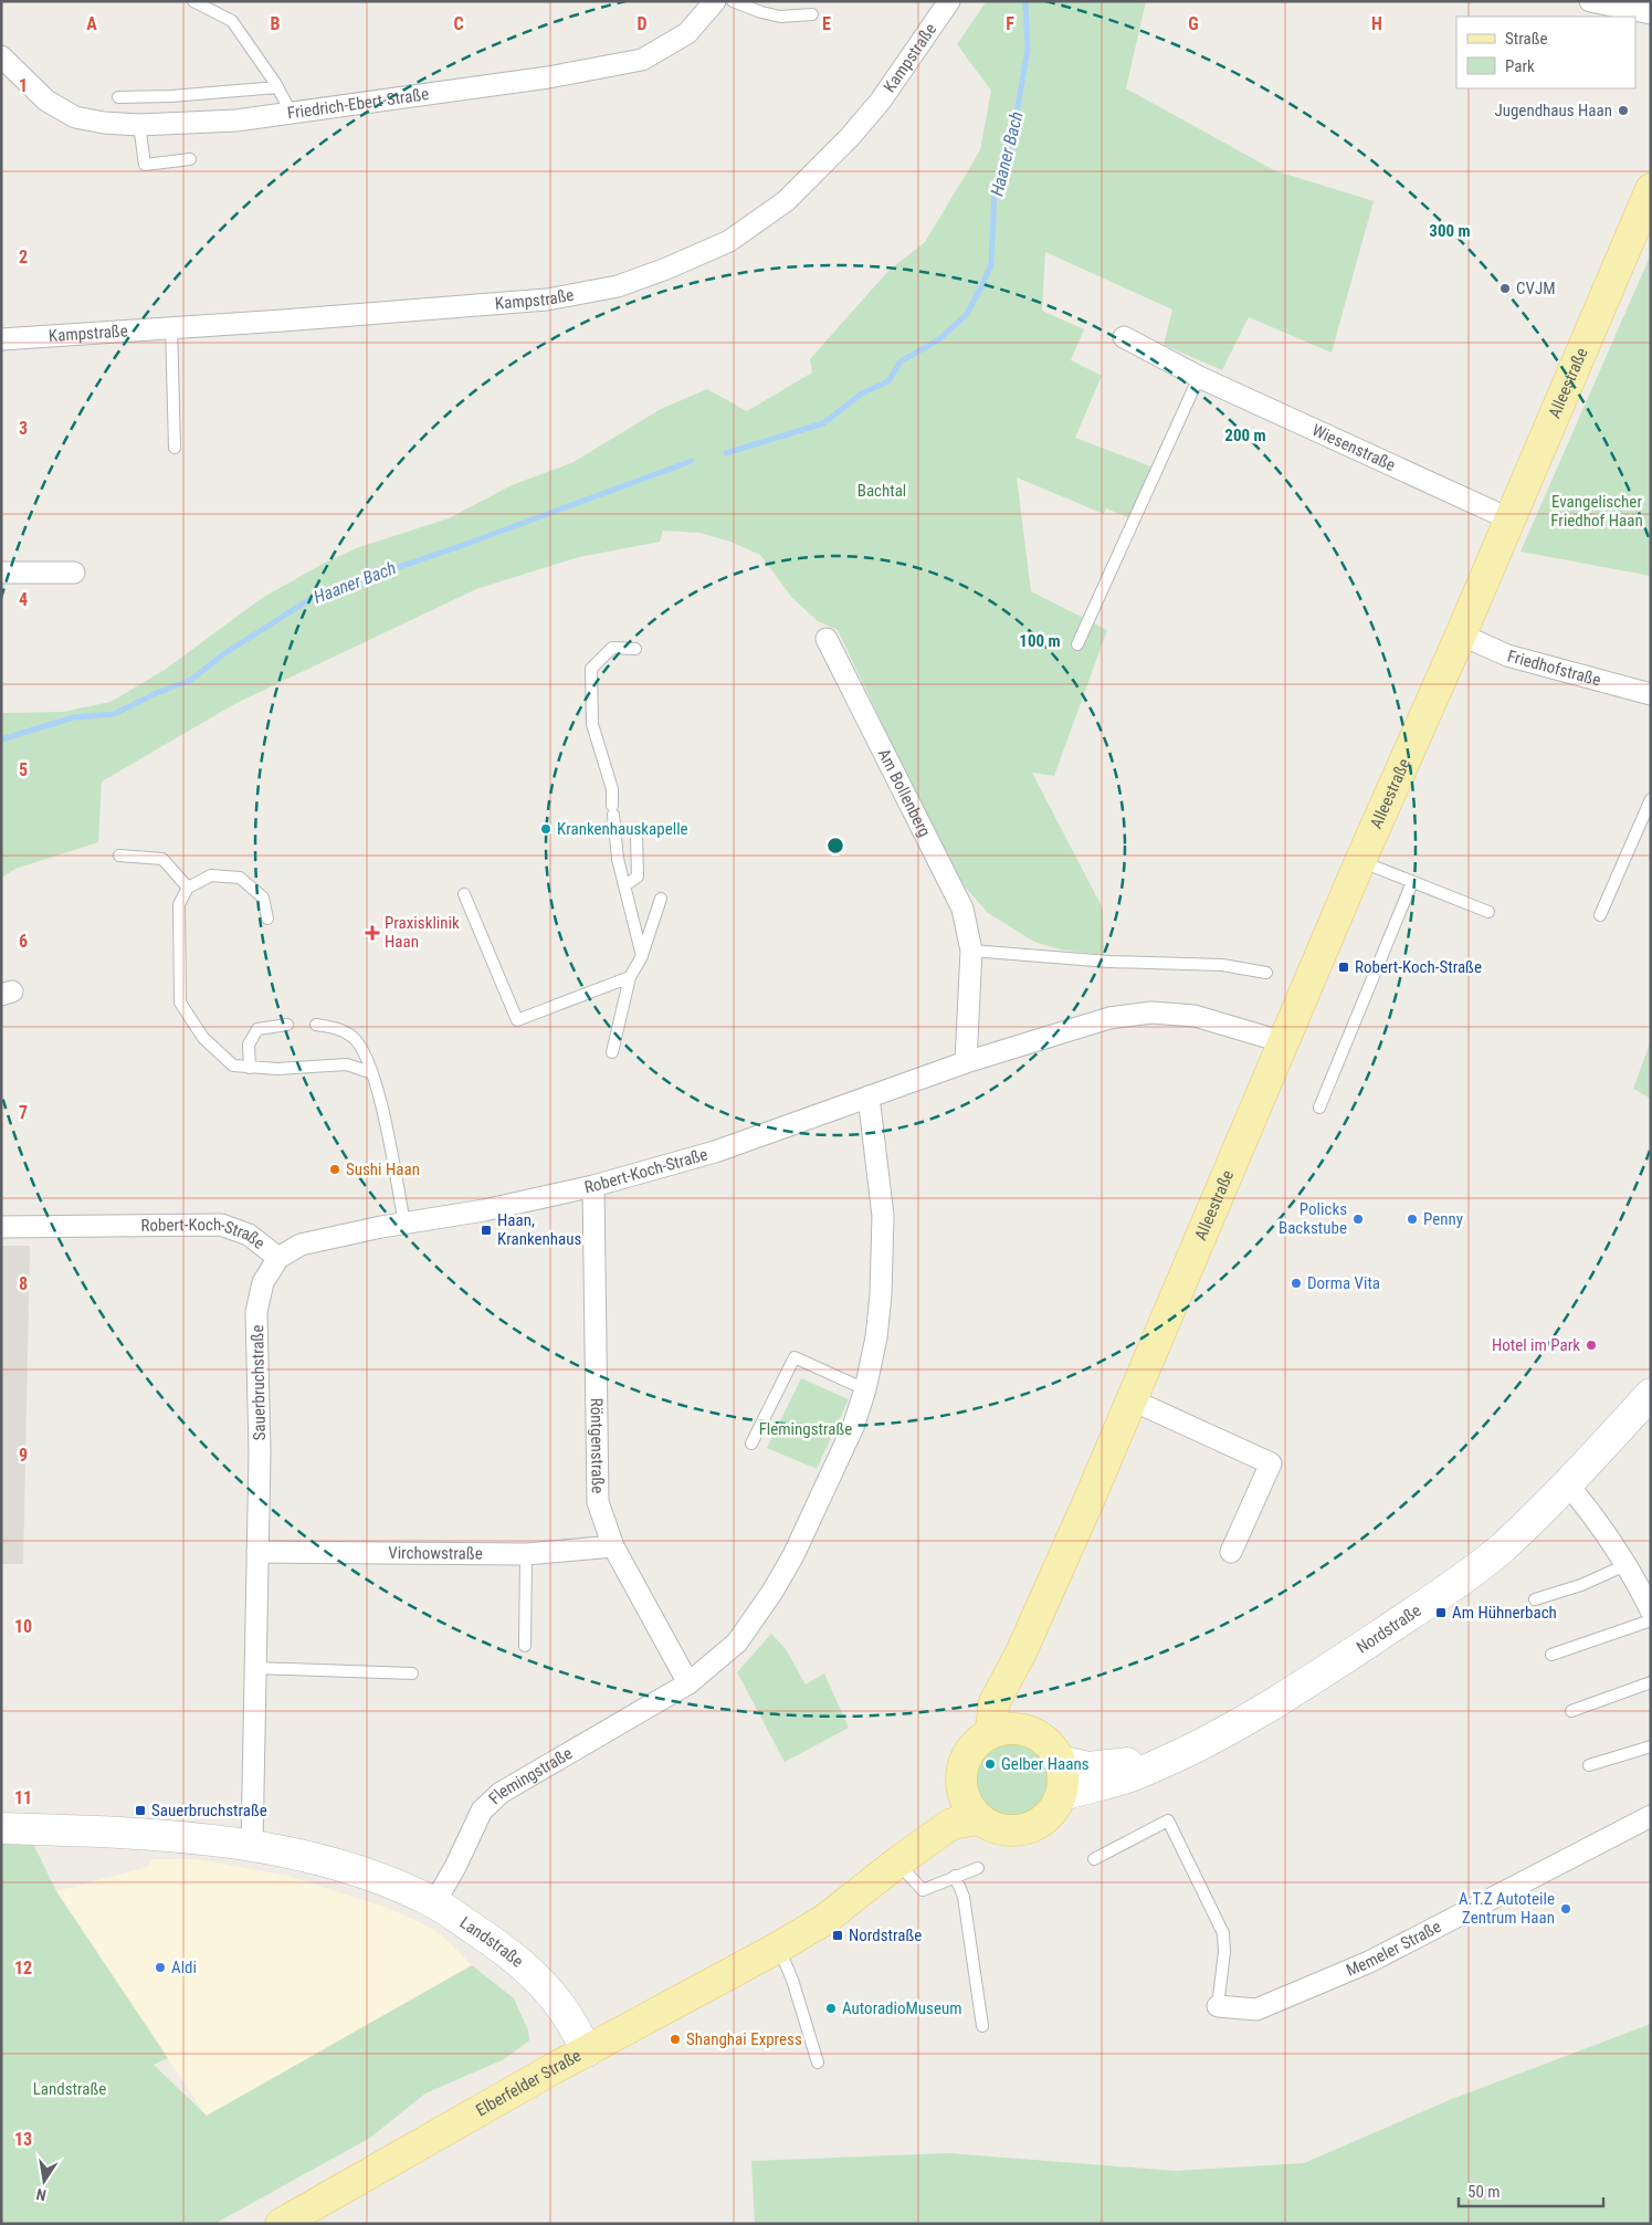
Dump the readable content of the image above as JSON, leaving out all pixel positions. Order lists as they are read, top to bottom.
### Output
{
  "streets": {
    "main road": ["Alleestraße", "Elberfelder Straße"],
    "street": [
      "Kampstraße",
      "Friedrich-Ebert-Straße",
      "Wiesenstraße",
      "Friedhofstraße",
      "Am Bollenberg",
      "Robert-Koch-Straße",
      "Sauerbruchstraße",
      "Röntgenstraße",
      "Virchowstraße",
      "Nordstraße",
      "Flemingstraße",
      "Landstraße",
      "Memeler Straße"
    ]
  },
  "crossings": [
    ["Alleestraße", "Wiesenstraße"],
    ["Alleestraße", "Friedhofstraße"],
    ["Alleestraße", "Robert-Koch-Straße"],
    ["Alleestraße", "Nordstraße"],
    ["Alleestraße", "Elberfelder Straße"],
    ["Am Bollenberg", "Robert-Koch-Straße"],
    ["Robert-Koch-Straße", "Sauerbruchstraße"],
    ["Robert-Koch-Straße", "Röntgenstraße"],
    ["Robert-Koch-Straße", "Flemingstraße"],
    ["Sauerbruchstraße", "Virchowstraße"],
    ["Sauerbruchstraße", "Landstraße"],
    ["Röntgenstraße", "Virchowstraße"],
    ["Röntgenstraße", "Flemingstraße"],
    ["Nordstraße", "Elberfelder Straße"],
    ["Flemingstraße", "Landstraße"],
    ["Landstraße", "Elberfelder Straße"]
  ],
  "water": ["Haaner Bach"],
  "parks": [
    "Bachtal",
    "Evangelischer Friedhof Haan",
    "Flemingstraße",
    "Landstraße"
  ],
  "places": {
    "other": [
      "Jugendhaus Haan",
      "CVJM",
      "Krankenhauskapelle",
      "Sushi Haan",
      "Policks Backstube",
      "Penny",
      "Dorma Vita",
      "Hotel im Park",
      "Gelber Haans",
      "A.T.Z Autoteile Zentrum Haan",
      "Aldi",
      "AutoradioMuseum",
      "Shanghai Express"
    ],
    "health": ["Praxisklinik Haan"],
    "transit": [
      "Robert-Koch-Straße",
      "Haan, Krankenhaus",
      "Am Hühnerbach",
      "Sauerbruchstraße",
      "Nordstraße"
    ]
  },
  "legend": ["Straße", "Park"],
  "scale_bar": "50 m",
  "north": "bottom",
  "grid": {
    "columns": [
      "A",
      "B",
      "C",
      "D",
      "E",
      "F",
      "G",
      "H"
    ],
    "rows": [
      "1",
      "2",
      "3",
      "4",
      "5",
      "6",
      "7",
      "8",
      "9",
      "10",
      "11",
      "12",
      "13"
    ]
  },
  "rings": ["300 m", "200 m", "100 m"]
}
